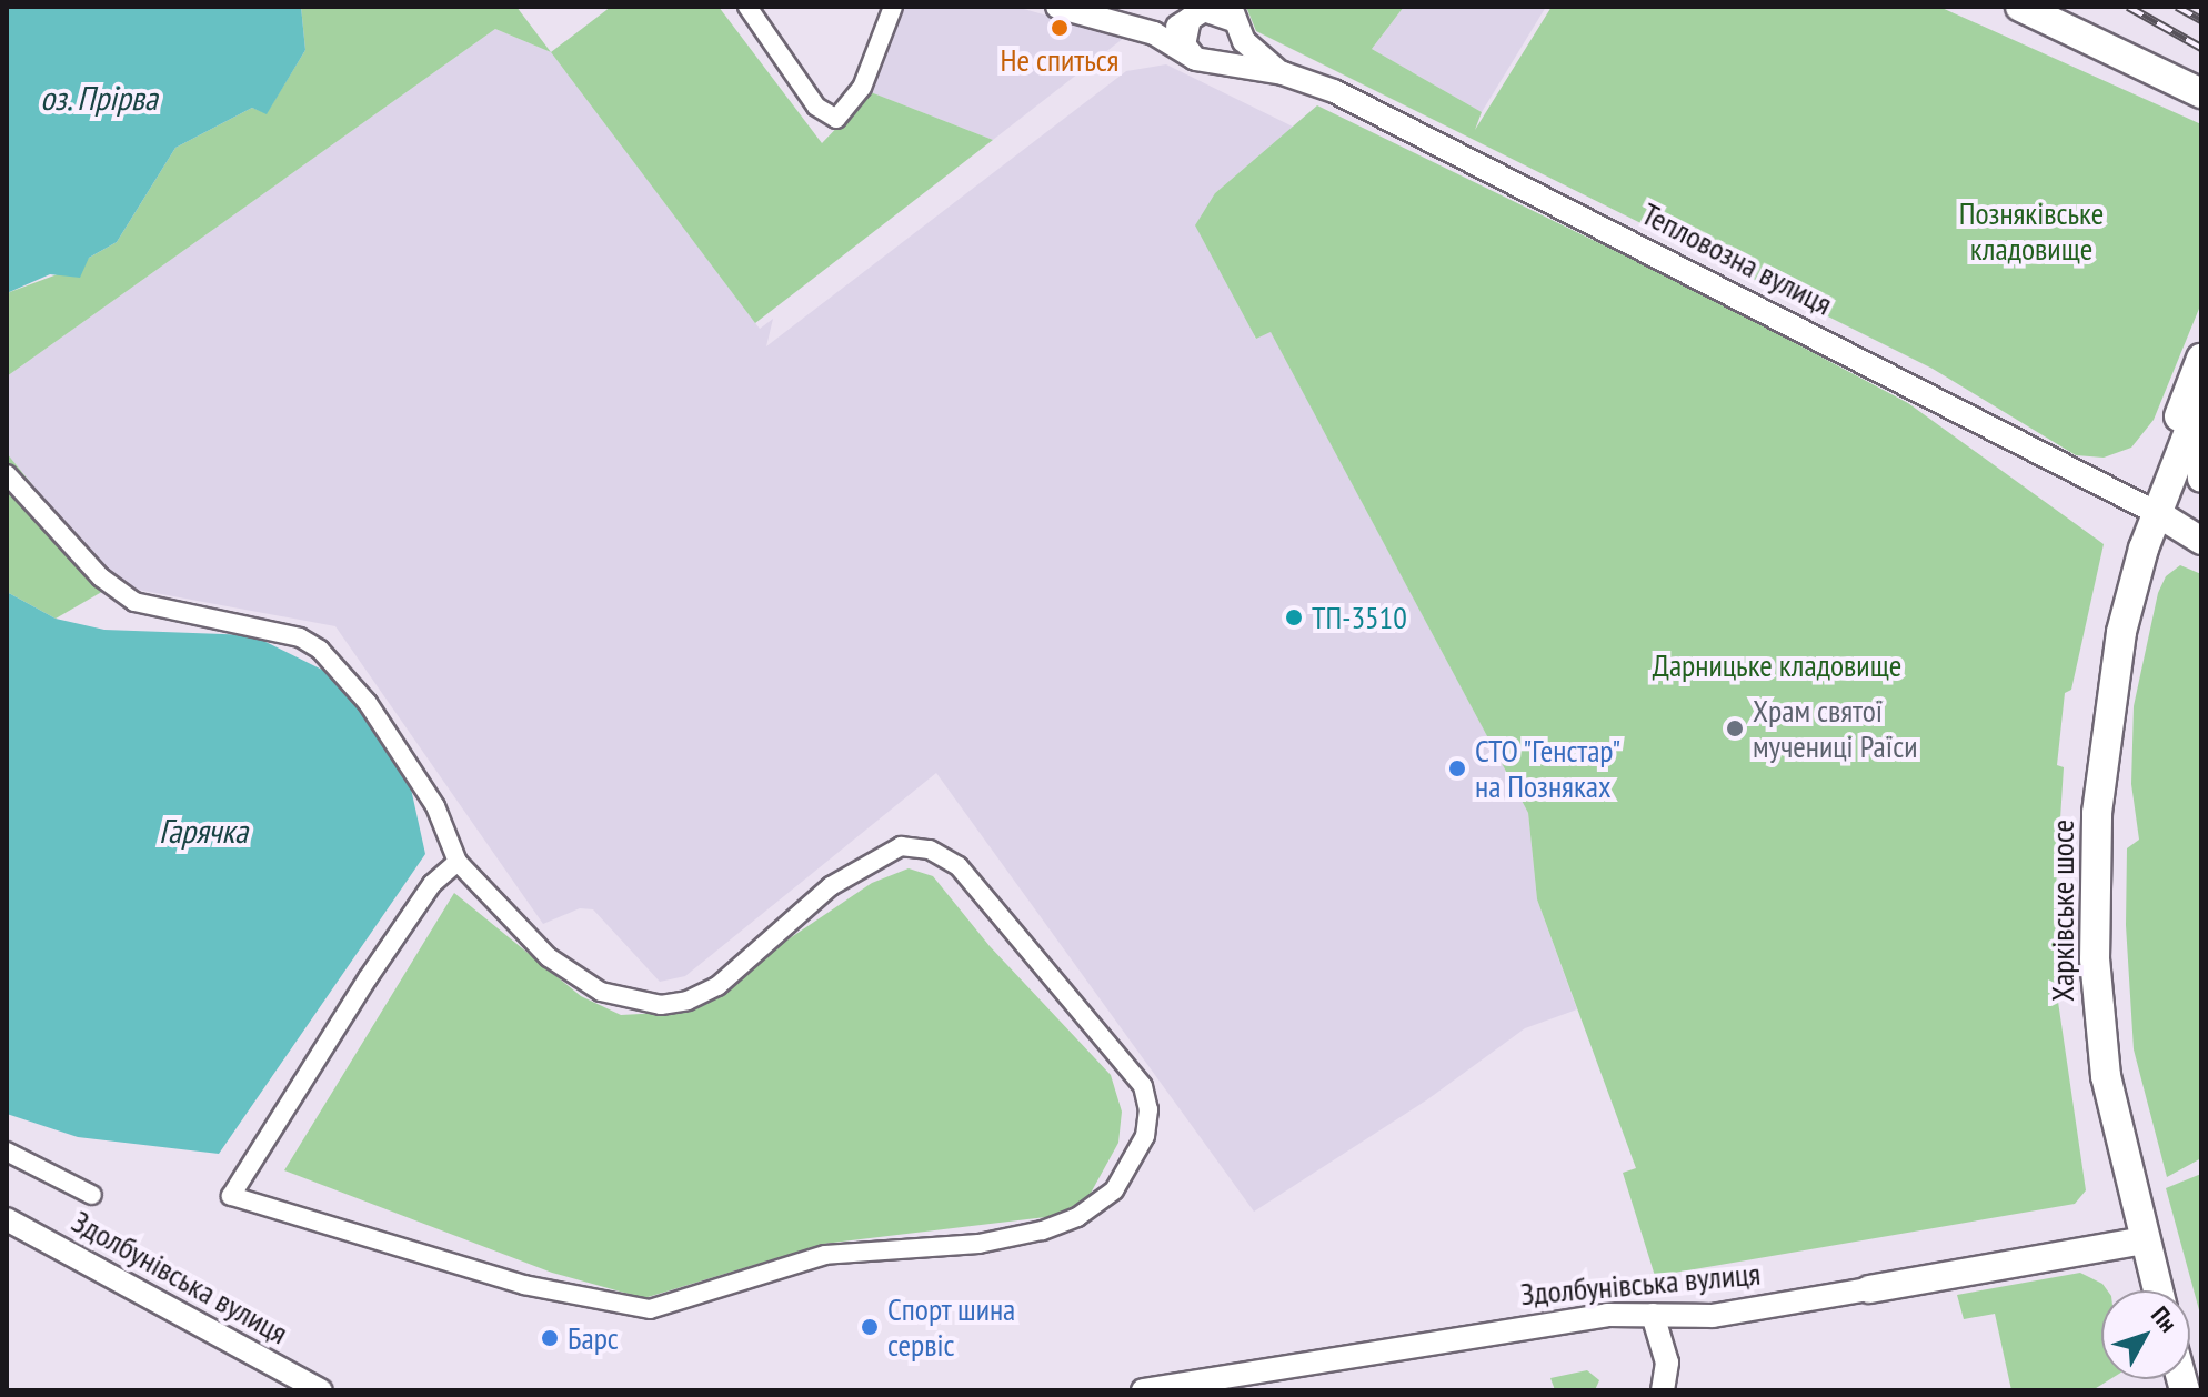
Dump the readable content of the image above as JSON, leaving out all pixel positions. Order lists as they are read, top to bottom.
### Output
{
  "streets": {
    "main road": ["Харківське шосе", "Здолбунівська вулиця"],
    "street": ["Тепловозна вулиця"]
  },
  "crossings": [
    ["Тепловозна вулиця", "Харківське шосе"],
    ["Харківське шосе", "Здолбунівська вулиця"]
  ],
  "water": ["оз. Прірва", "Гарячка"],
  "parks": ["Позняківське кладовище", "Дарницьке кладовище"],
  "places": [
    "Не спиться",
    "ТП-3510",
    "Храм святої мучениці Раїси",
    "СТО \"Генстар\" на Позняках",
    "Спорт шина сервіс",
    "Барс"
  ],
  "north": "top right"
}
